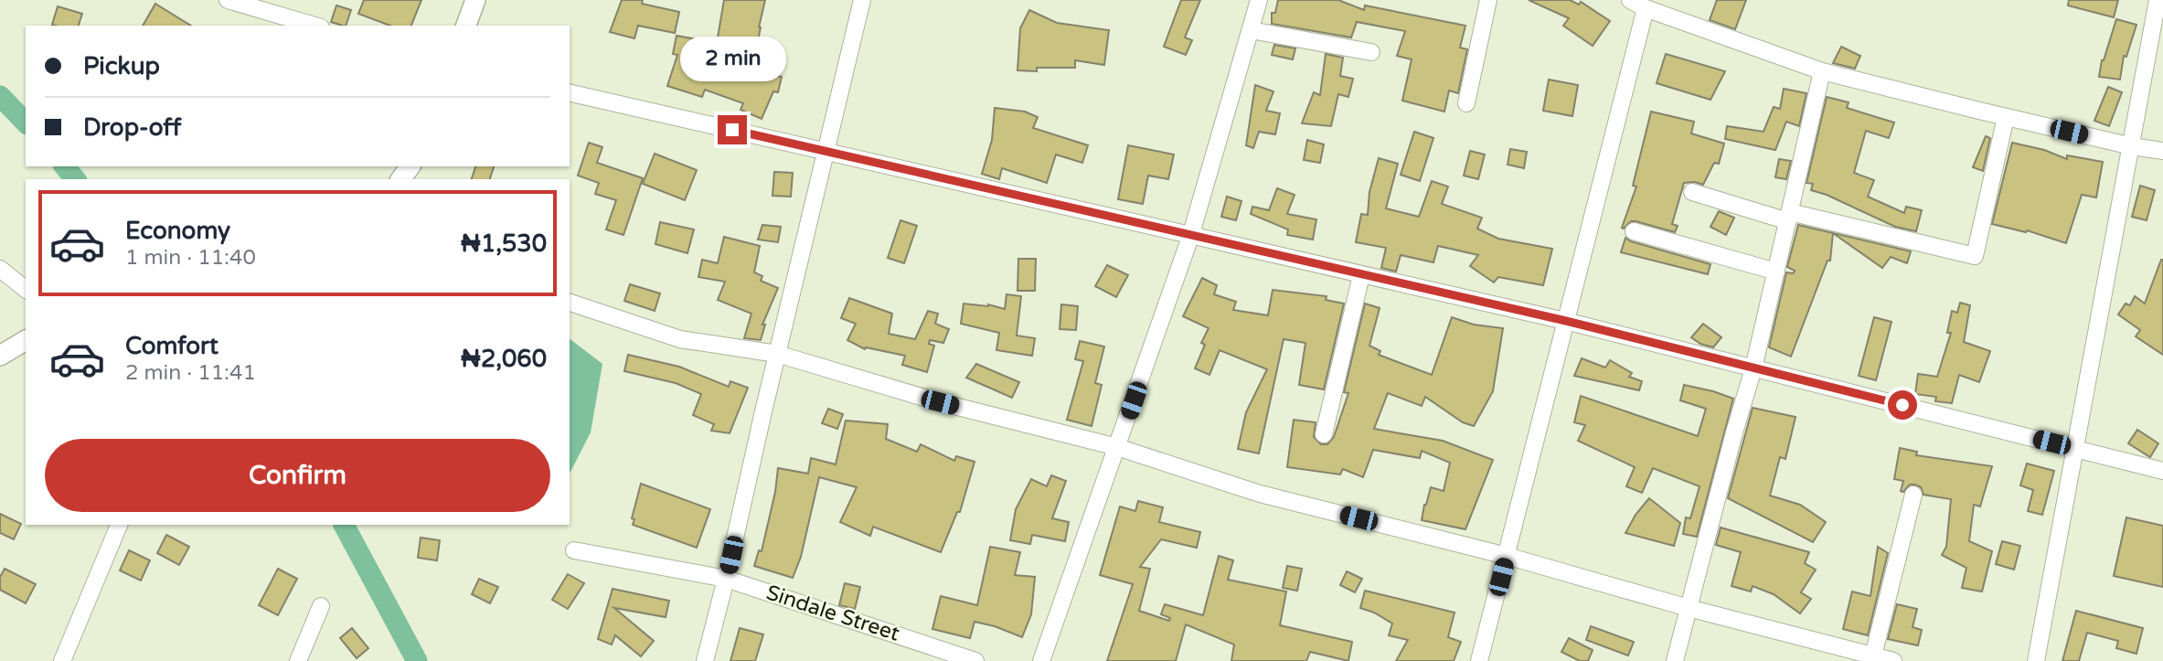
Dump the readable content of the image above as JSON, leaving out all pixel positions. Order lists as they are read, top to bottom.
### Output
{
  "streets": {
    "street": ["Sindale Street"]
  },
  "page": {
    "banner": ["Pickup", "Drop-off"],
    "bubble": "2 min",
    "list": [
      {
        "name": "Economy",
        "note": "1 min · 11:40",
        "value": "₦1,530"
      },
      {
        "name": "Comfort",
        "note": "2 min · 11:41",
        "value": "₦2,060"
      }
    ],
    "buttons": "Confirm"
  }
}
